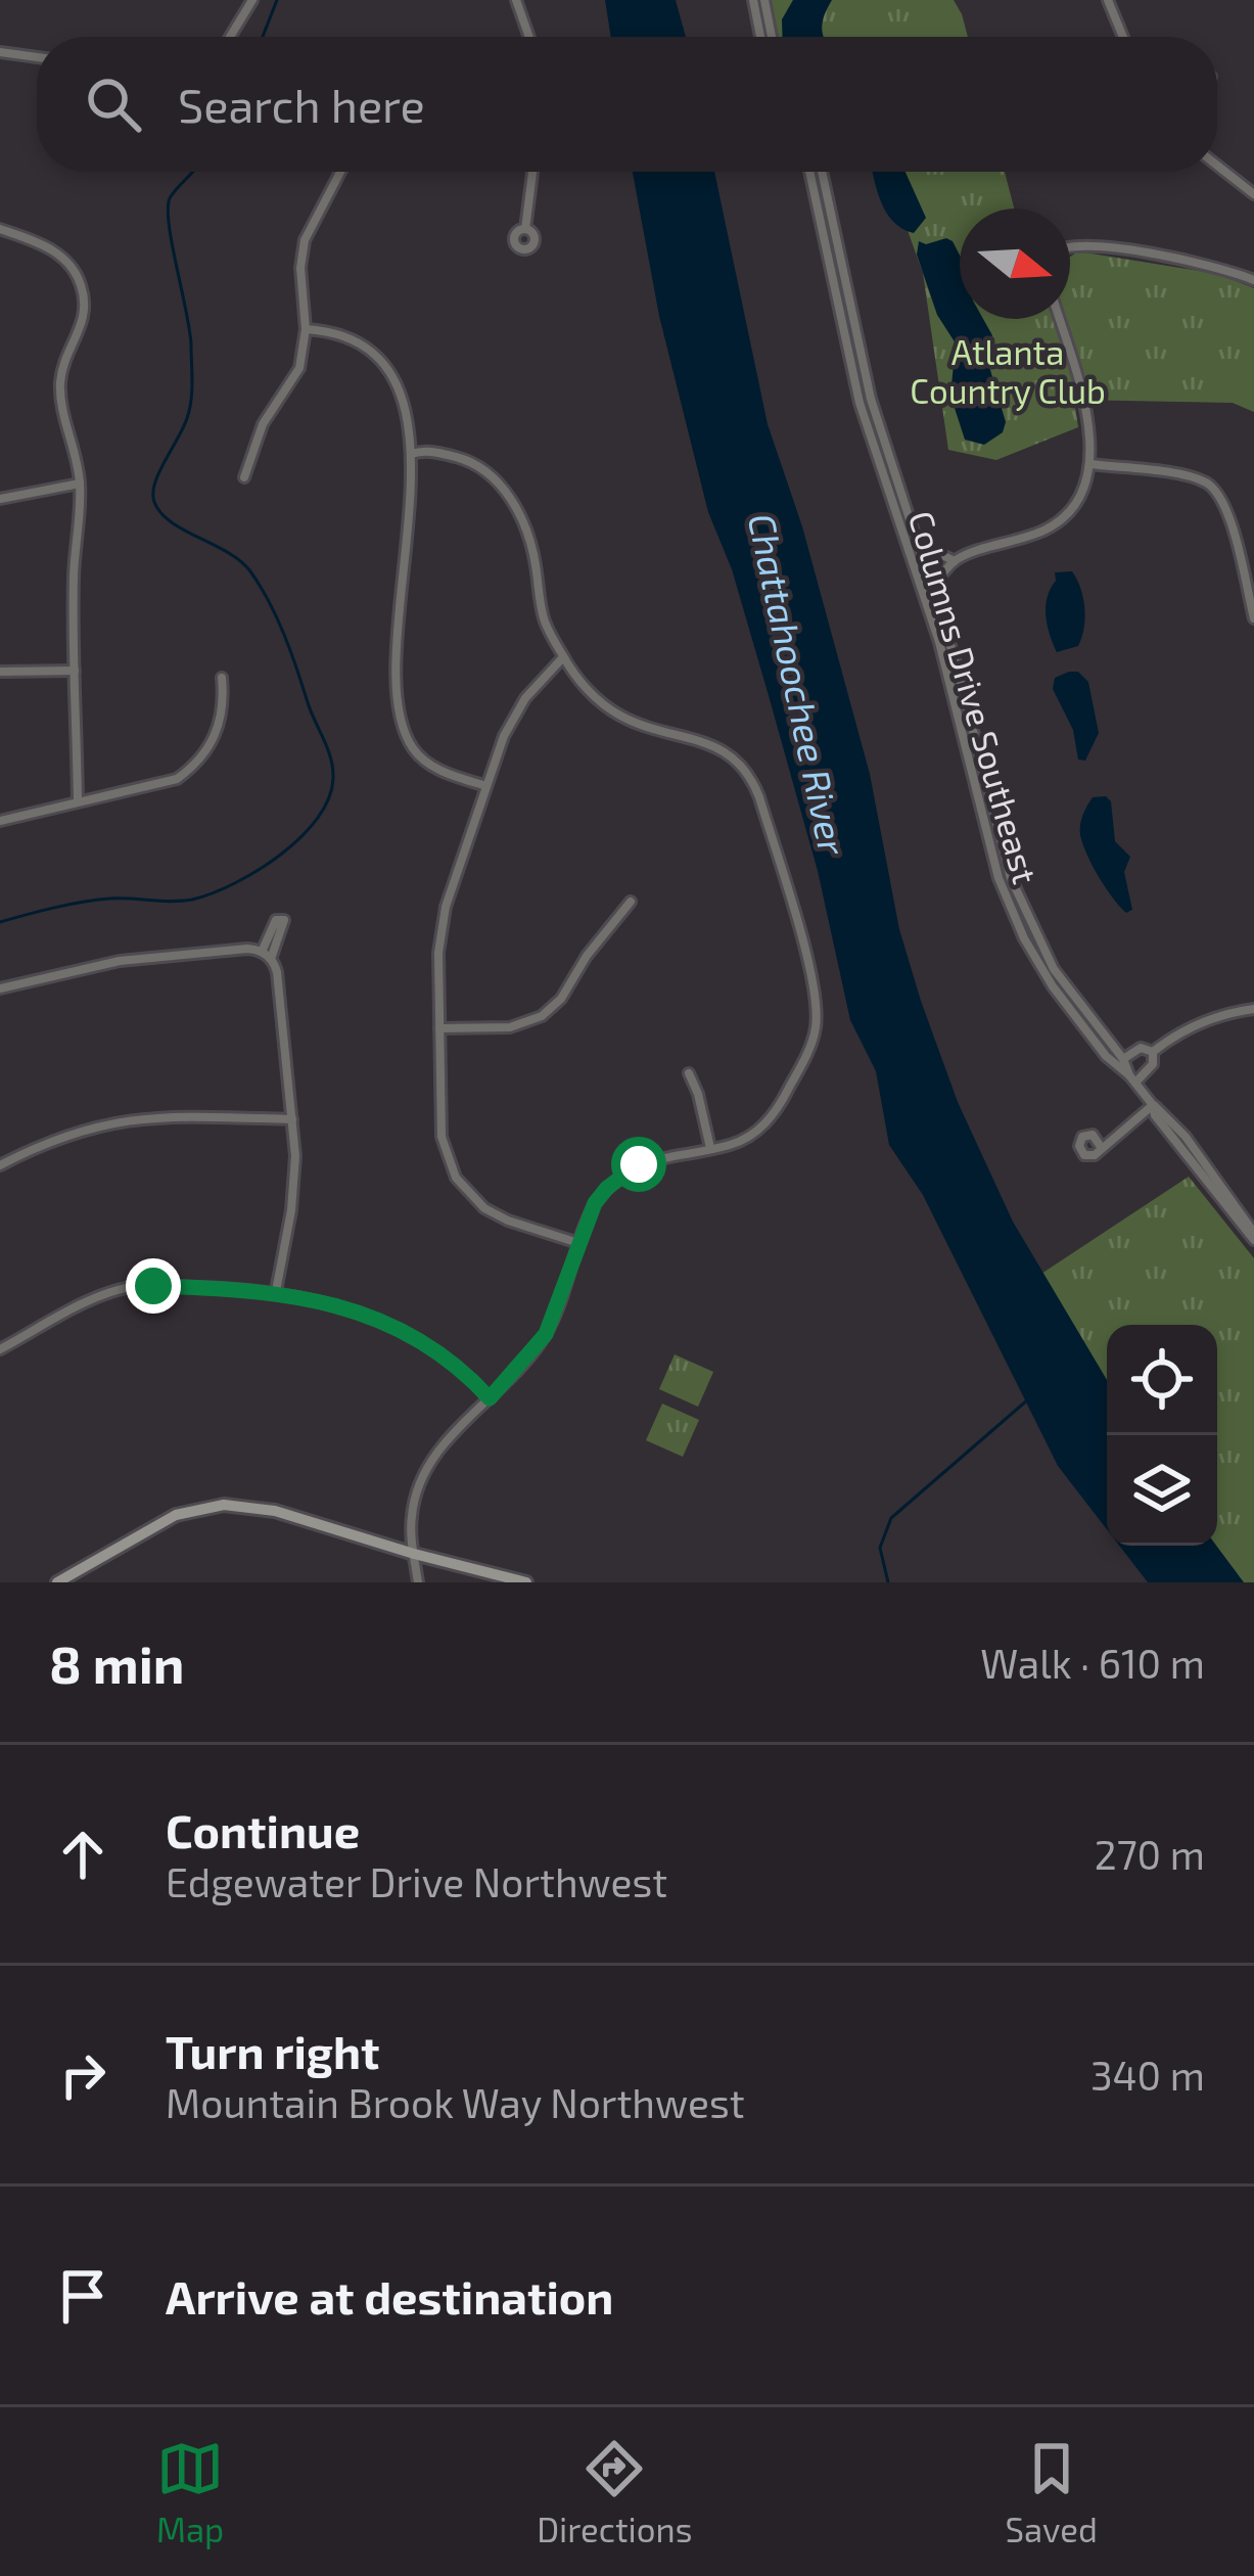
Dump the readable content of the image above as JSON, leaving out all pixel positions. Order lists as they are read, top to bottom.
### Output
{
  "streets": {
    "street": ["Columns Drive Southeast"]
  },
  "water": ["Chattahoochee River"],
  "parks": ["Atlanta Country Club"],
  "north": "right",
  "page": {
    "search": "Search here",
    "heading": ["8 min", "Walk · 610 m"],
    "list": [
      ["Continue", "Edgewater Drive Northwest", "270 m"],
      ["Turn right", "Mountain Brook Way Northwest", "340 m"],
      "Arrive at destination"
    ],
    "nav": ["Map", "Directions", "Saved"]
  }
}
